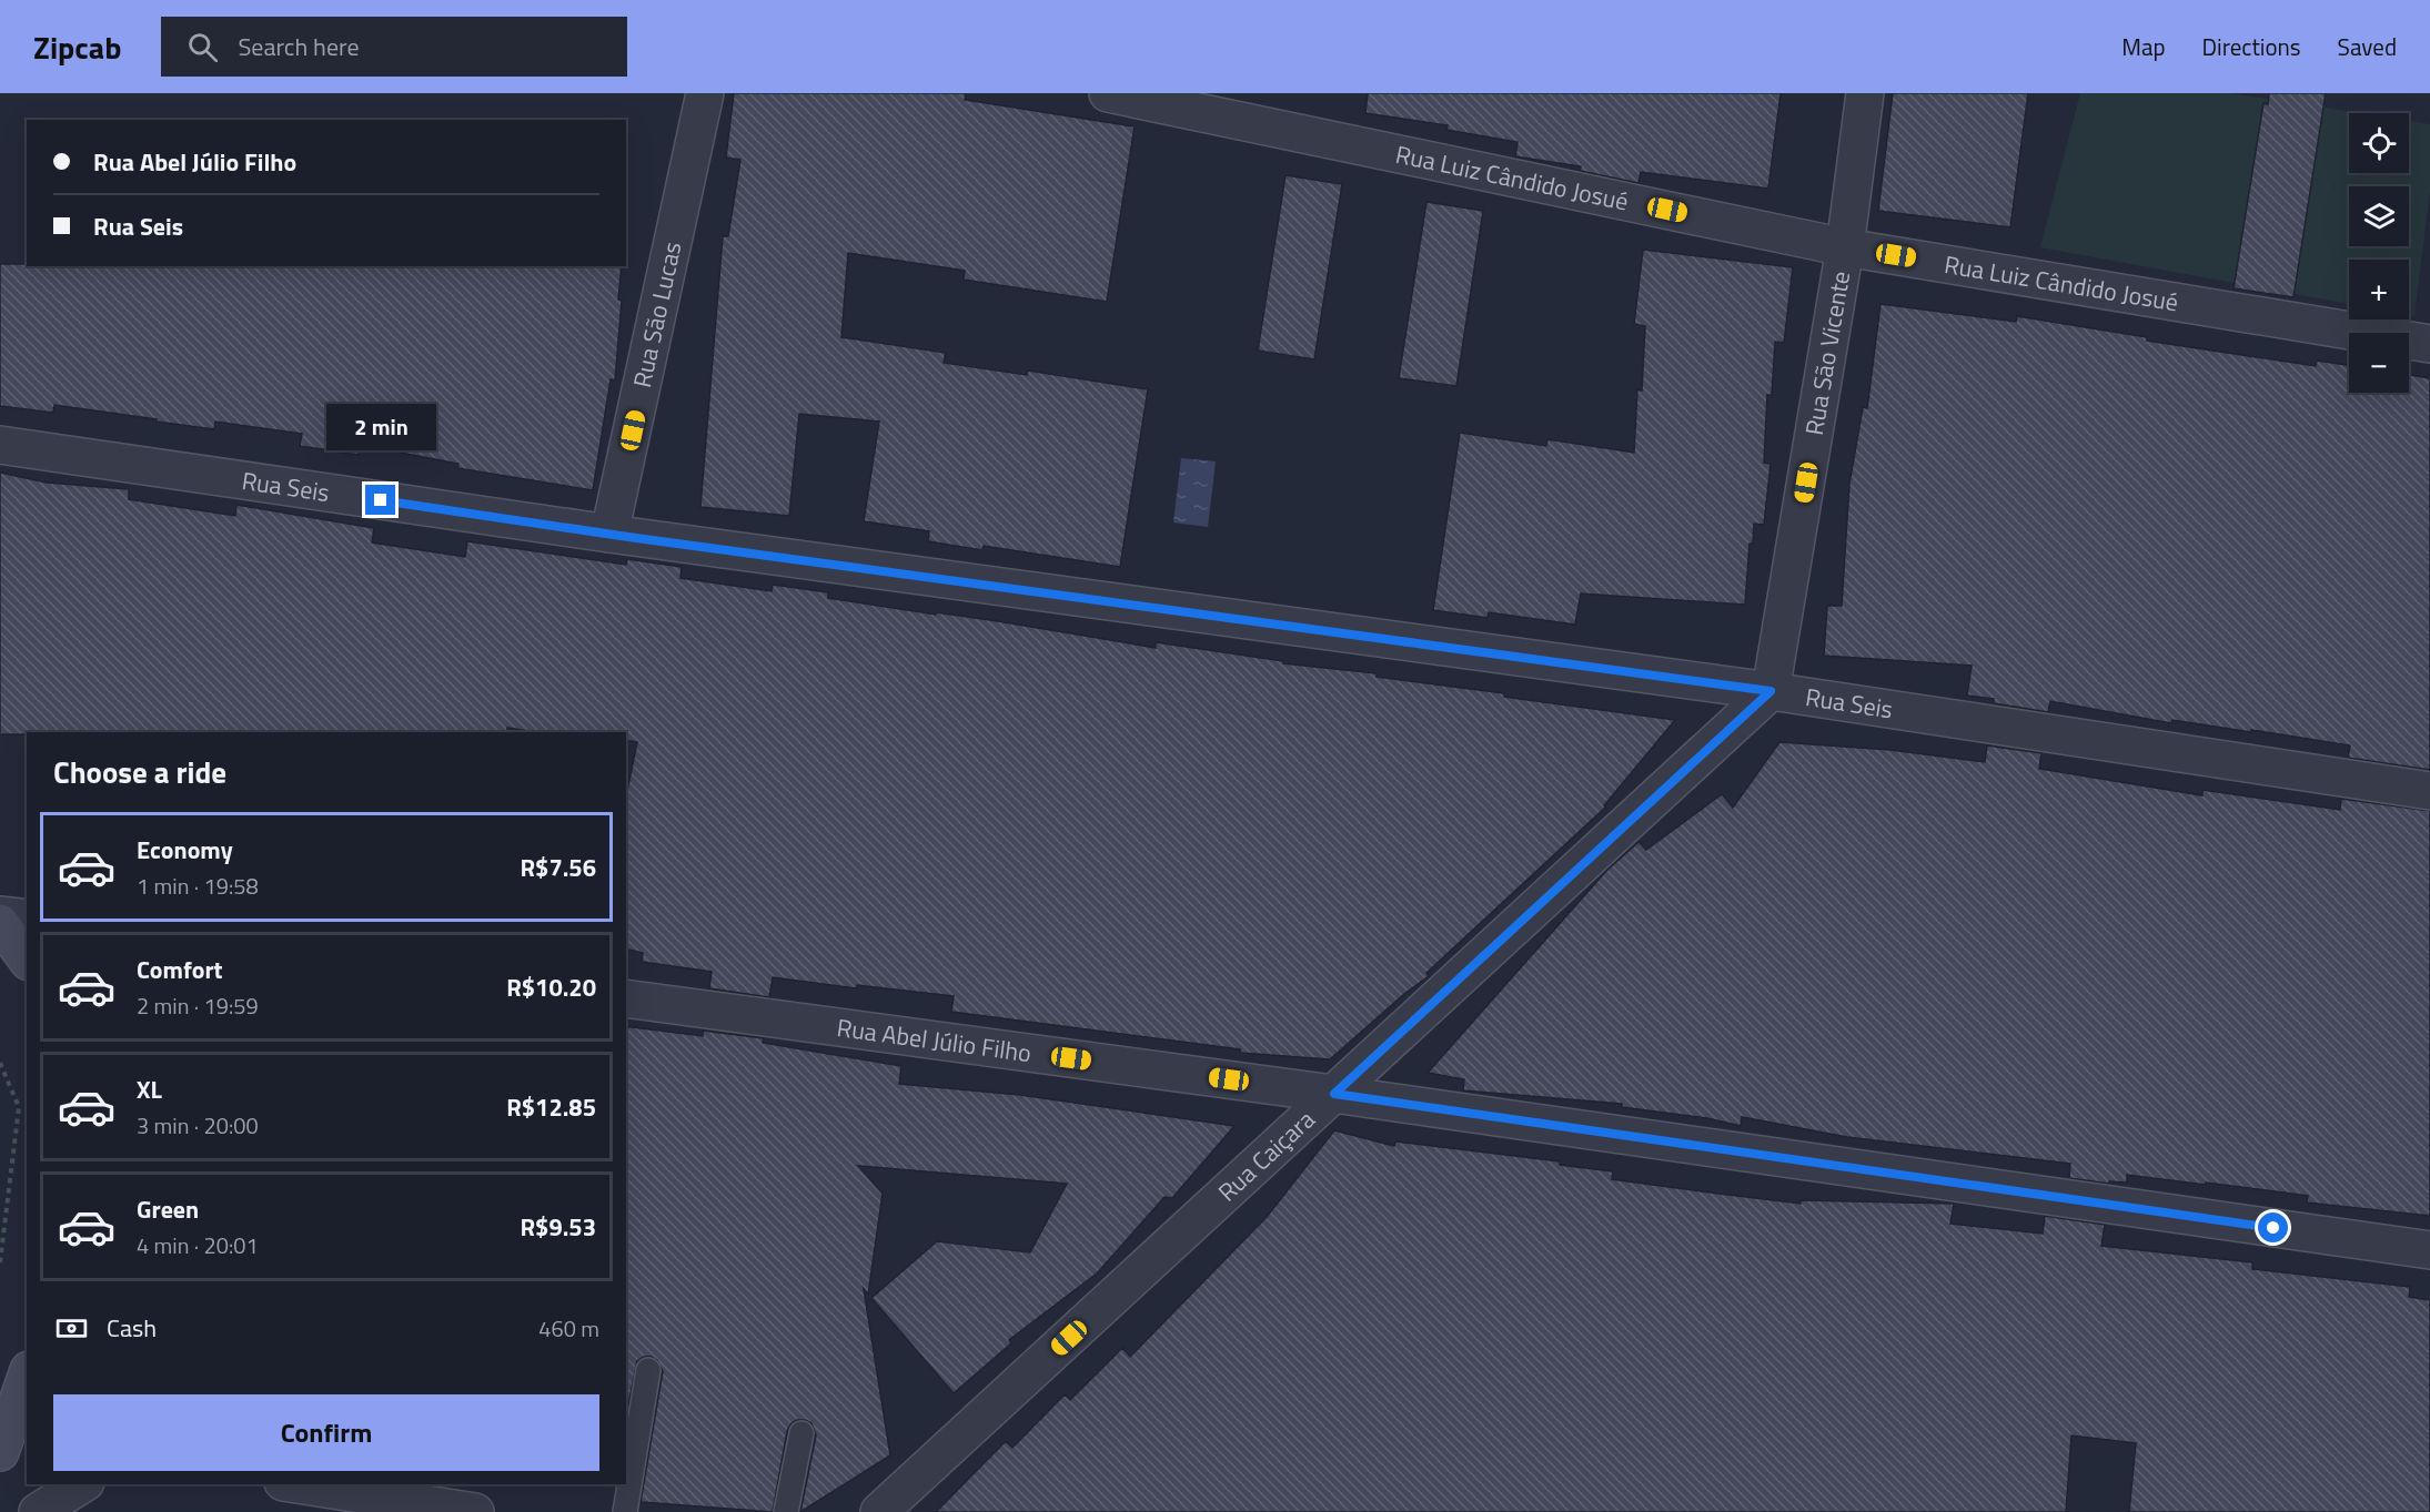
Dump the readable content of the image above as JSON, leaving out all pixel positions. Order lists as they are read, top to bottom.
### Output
{
  "streets": {
    "street": [
      "Rua Luiz Cândido Josué",
      "Rua São Lucas",
      "Rua São Vicente",
      "Rua Seis",
      "Rua Abel Júlio Filho",
      "Rua Caiçara"
    ]
  },
  "crossings": [
    ["Rua Luiz Cândido Josué", "Rua São Vicente"],
    ["Rua São Lucas", "Rua Seis"],
    ["Rua São Vicente", "Rua Seis"],
    ["Rua São Vicente", "Rua Caiçara"],
    ["Rua Seis", "Rua Caiçara"],
    ["Rua Abel Júlio Filho", "Rua Caiçara"]
  ],
  "page": {
    "header": "Zipcab",
    "search": "Search here",
    "nav": ["Map", "Directions", "Saved"],
    "map_buttons": ["+", "−"],
    "banner": ["Rua Abel Júlio Filho", "Rua Seis"],
    "bubble": "2 min",
    "heading": "Choose a ride",
    "list": [
      {
        "name": "Economy",
        "note": "1 min · 19:58",
        "value": "R$7.56"
      },
      {
        "name": "Comfort",
        "note": "2 min · 19:59",
        "value": "R$10.20"
      },
      {
        "name": "XL",
        "note": "3 min · 20:00",
        "value": "R$12.85"
      },
      {
        "name": "Green",
        "note": "4 min · 20:01",
        "value": "R$9.53"
      }
    ],
    "pay": ["Cash", "460 m"],
    "buttons": "Confirm"
  }
}
